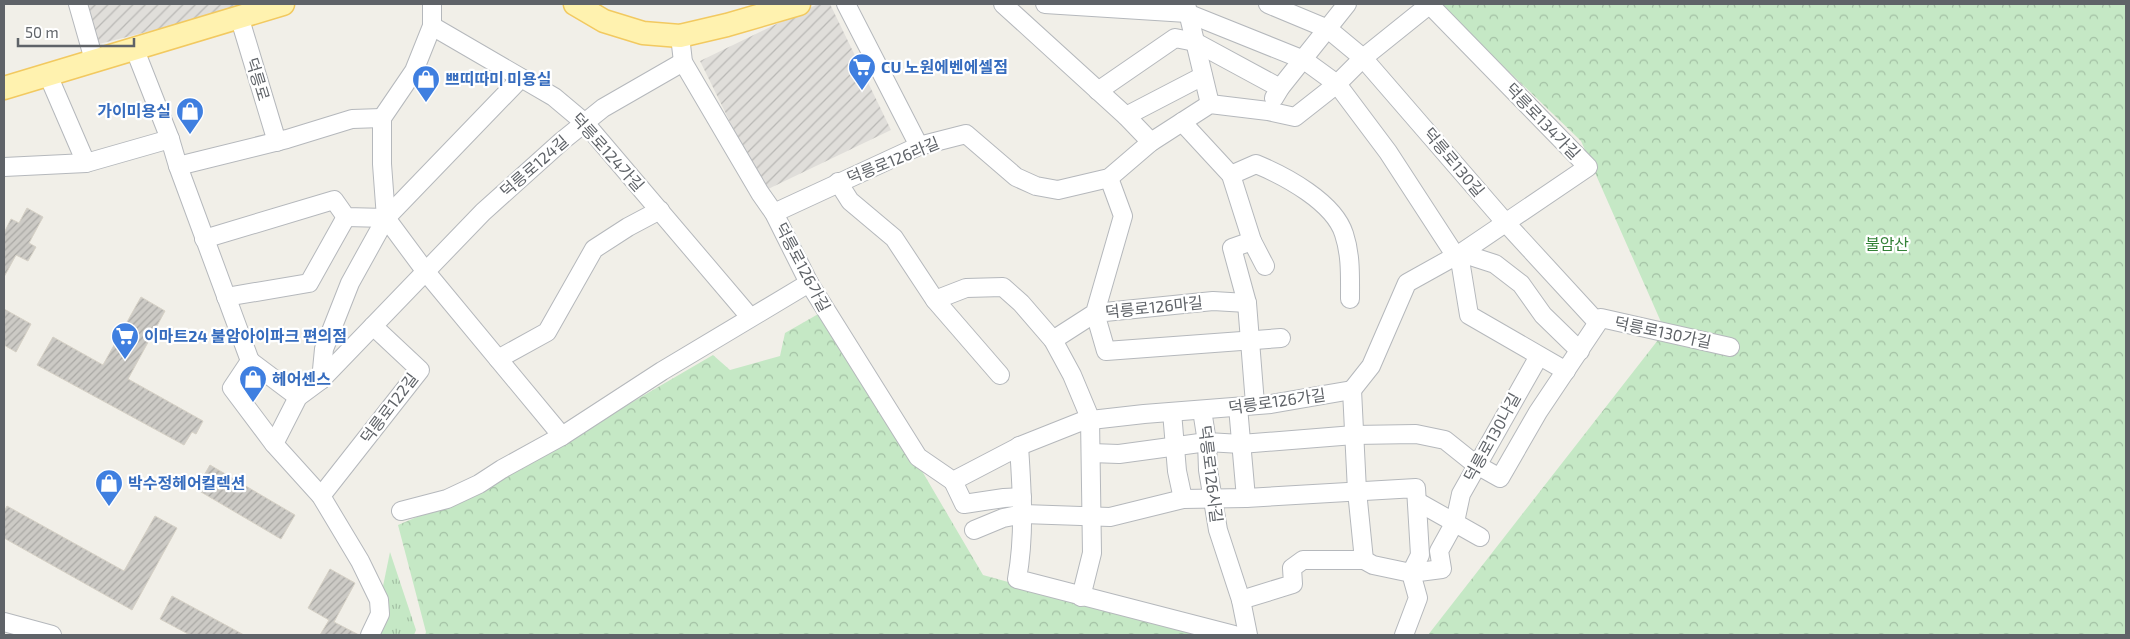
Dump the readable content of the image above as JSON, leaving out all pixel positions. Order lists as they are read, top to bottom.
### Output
{
  "streets": {
    "street": [
      "덕릉로",
      "덕릉로134가길",
      "덕릉로124가길",
      "덕릉로126라길",
      "덕릉로130길",
      "덕릉로124길",
      "덕릉로126가길",
      "덕릉로126마길",
      "덕릉로130가길",
      "덕릉로122길",
      "덕릉로130나길",
      "덕릉로126사길"
    ]
  },
  "crossings": [
    ["덕릉로134가길", "덕릉로130길"],
    ["덕릉로134가길", "덕릉로130가길"],
    ["덕릉로124가길", "덕릉로124길"],
    ["덕릉로126라길", "덕릉로126가길"],
    ["덕릉로130길", "덕릉로130가길"],
    ["덕릉로124길", "덕릉로126가길"],
    ["덕릉로124길", "덕릉로122길"],
    ["덕릉로126가길", "덕릉로126사길"],
    ["덕릉로130가길", "덕릉로130나길"]
  ],
  "parks": ["불암산"],
  "places": {
    "supermarket": ["CU 노원에벤에셀점", "이마트24 불암아이파크 편의점"],
    "shop": [
      "쁘띠따미 미용실",
      "가이미용실",
      "헤어센스",
      "박수정헤어컬렉션"
    ]
  },
  "scale_bar": "50 m"
}
